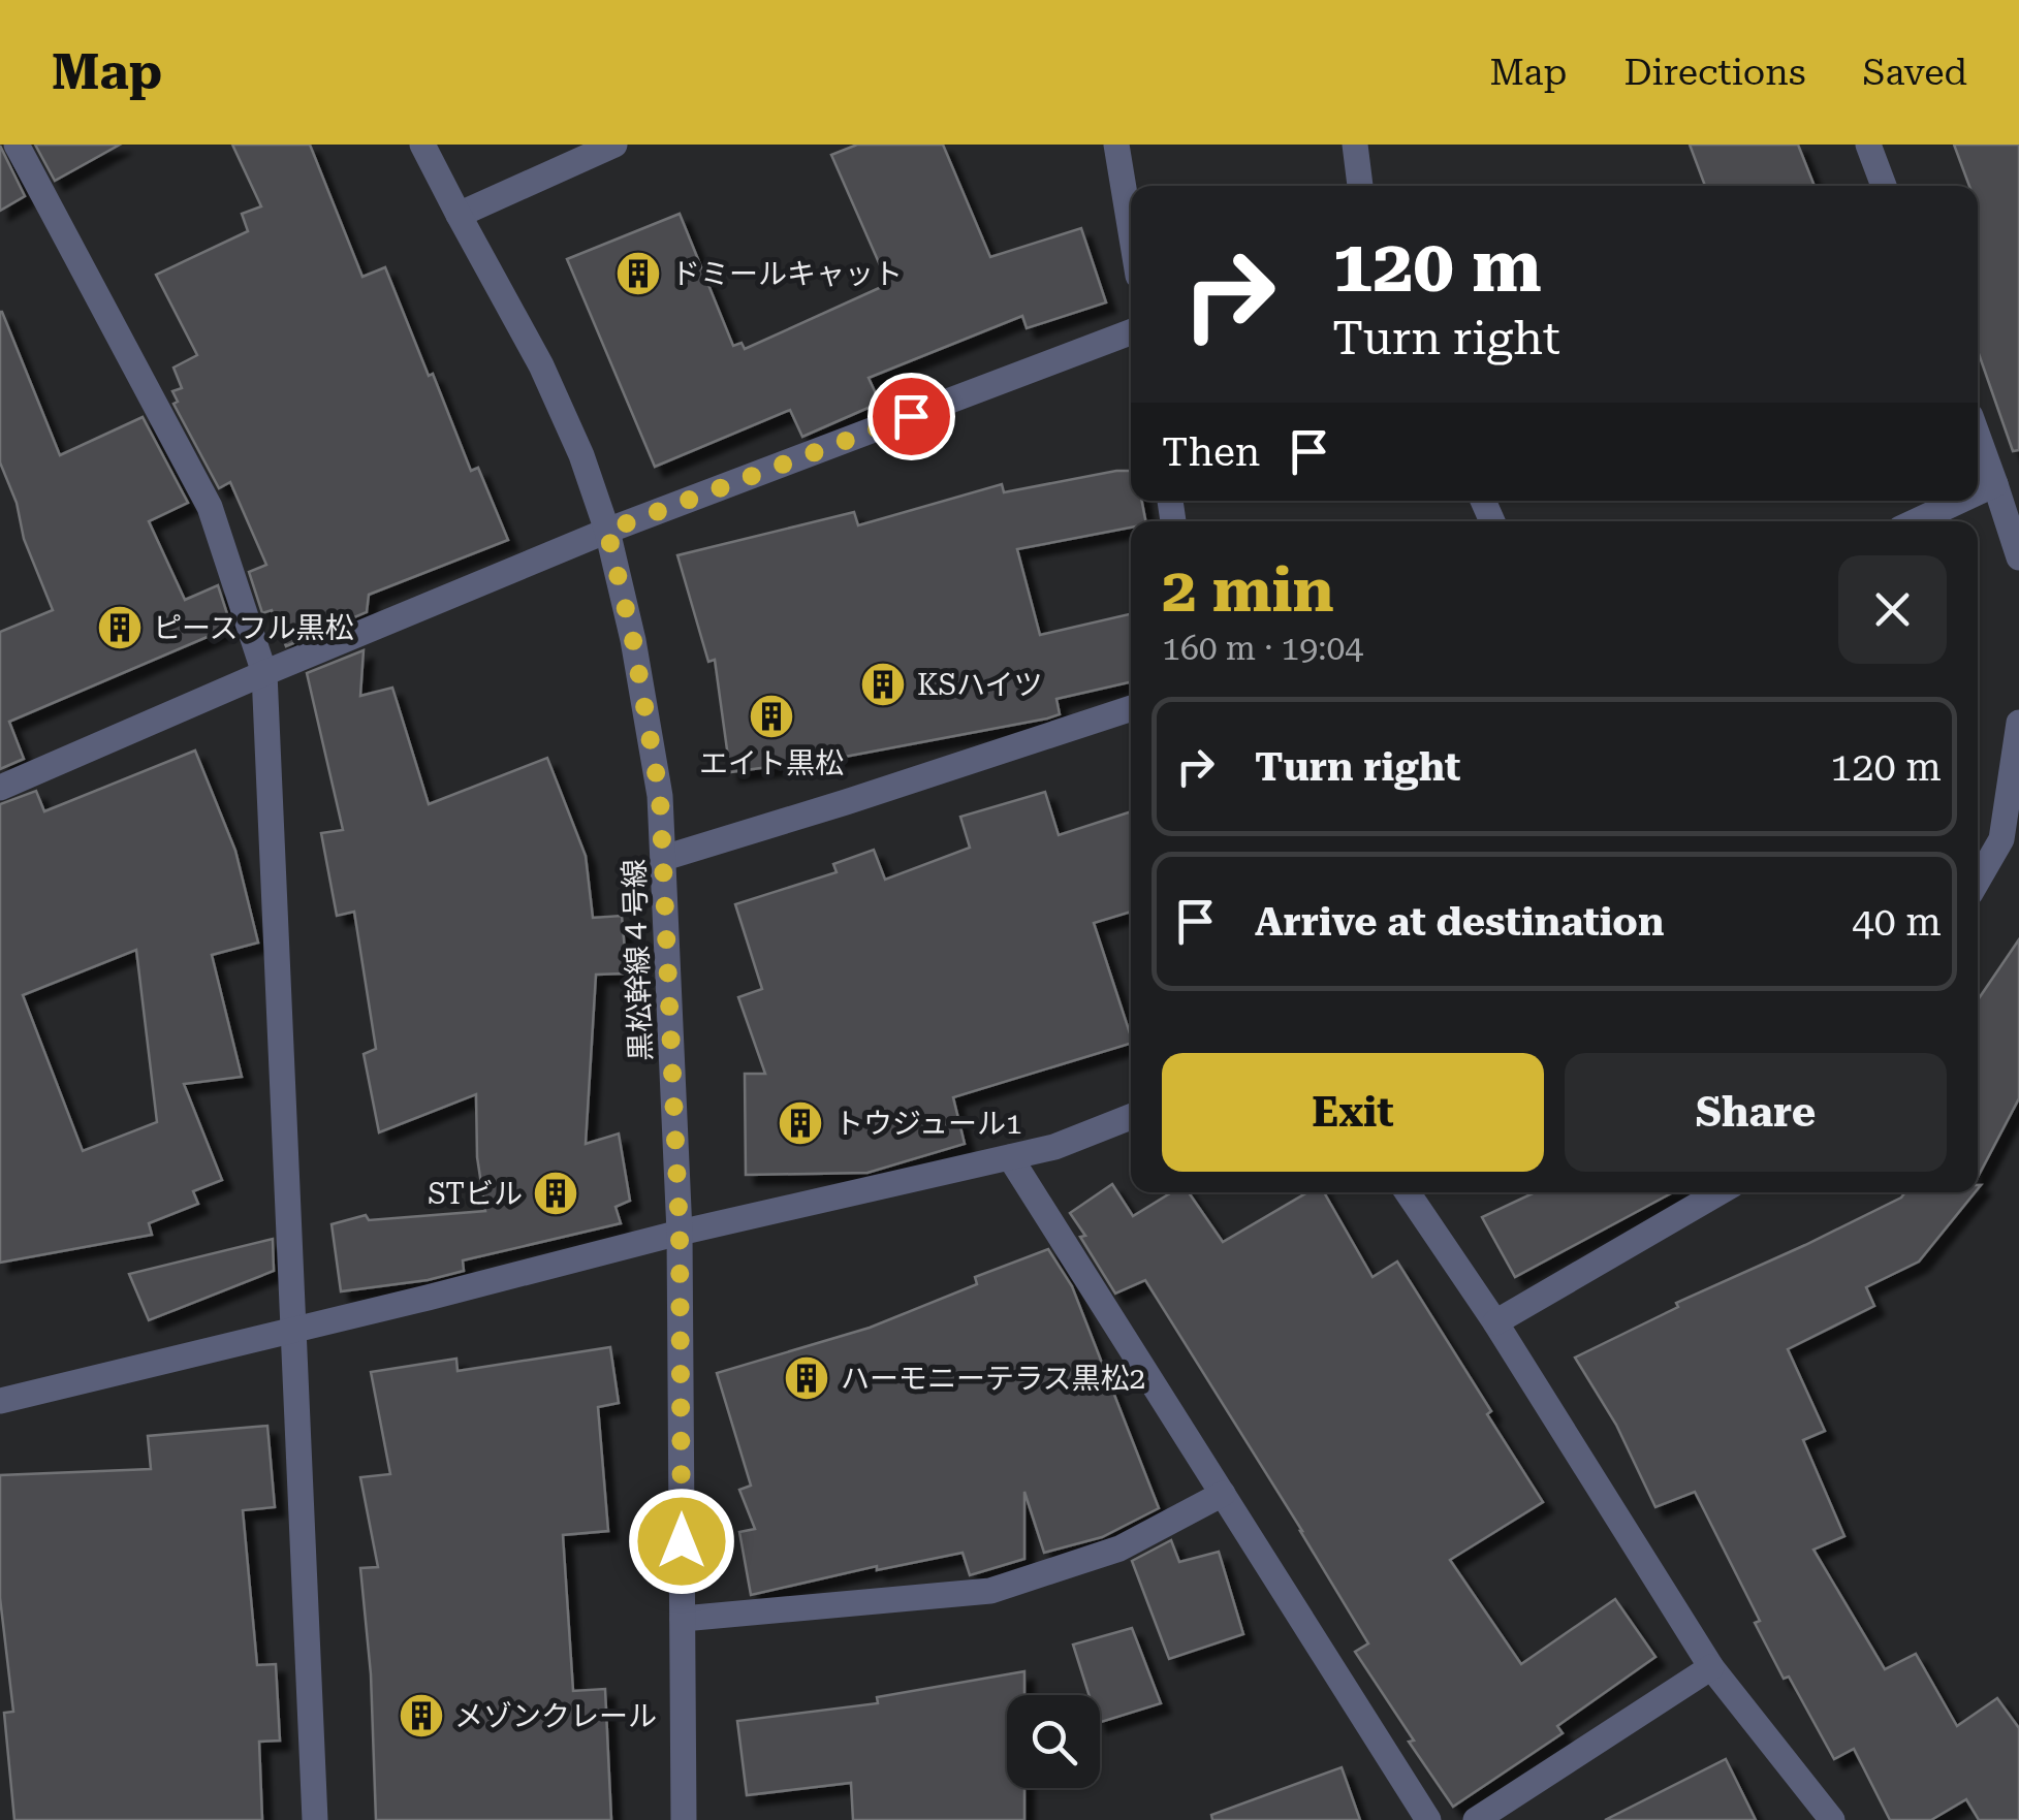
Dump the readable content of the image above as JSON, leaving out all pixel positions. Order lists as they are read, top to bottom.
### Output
{
  "streets": {
    "street": ["黒松幹線４号線"]
  },
  "places": {
    "building": [
      "ドミールキャット",
      "ピースフル黒松",
      "KSハイツ",
      "エイト黒松",
      "トウジュール1",
      "STビル",
      "ハーモニーテラス黒松2",
      "メゾンクレール"
    ]
  },
  "page": {
    "header": "Map",
    "nav": ["Map", "Directions", "Saved"],
    "turn": ["120 m", "Turn right"],
    "then": "Then",
    "heading": ["2 min", "160 m · 19:04"],
    "list": [
      {
        "name": "Turn right",
        "value": "120 m"
      },
      {
        "name": "Arrive at destination",
        "value": "40 m"
      }
    ],
    "buttons": ["Exit", "Share"]
  }
}
